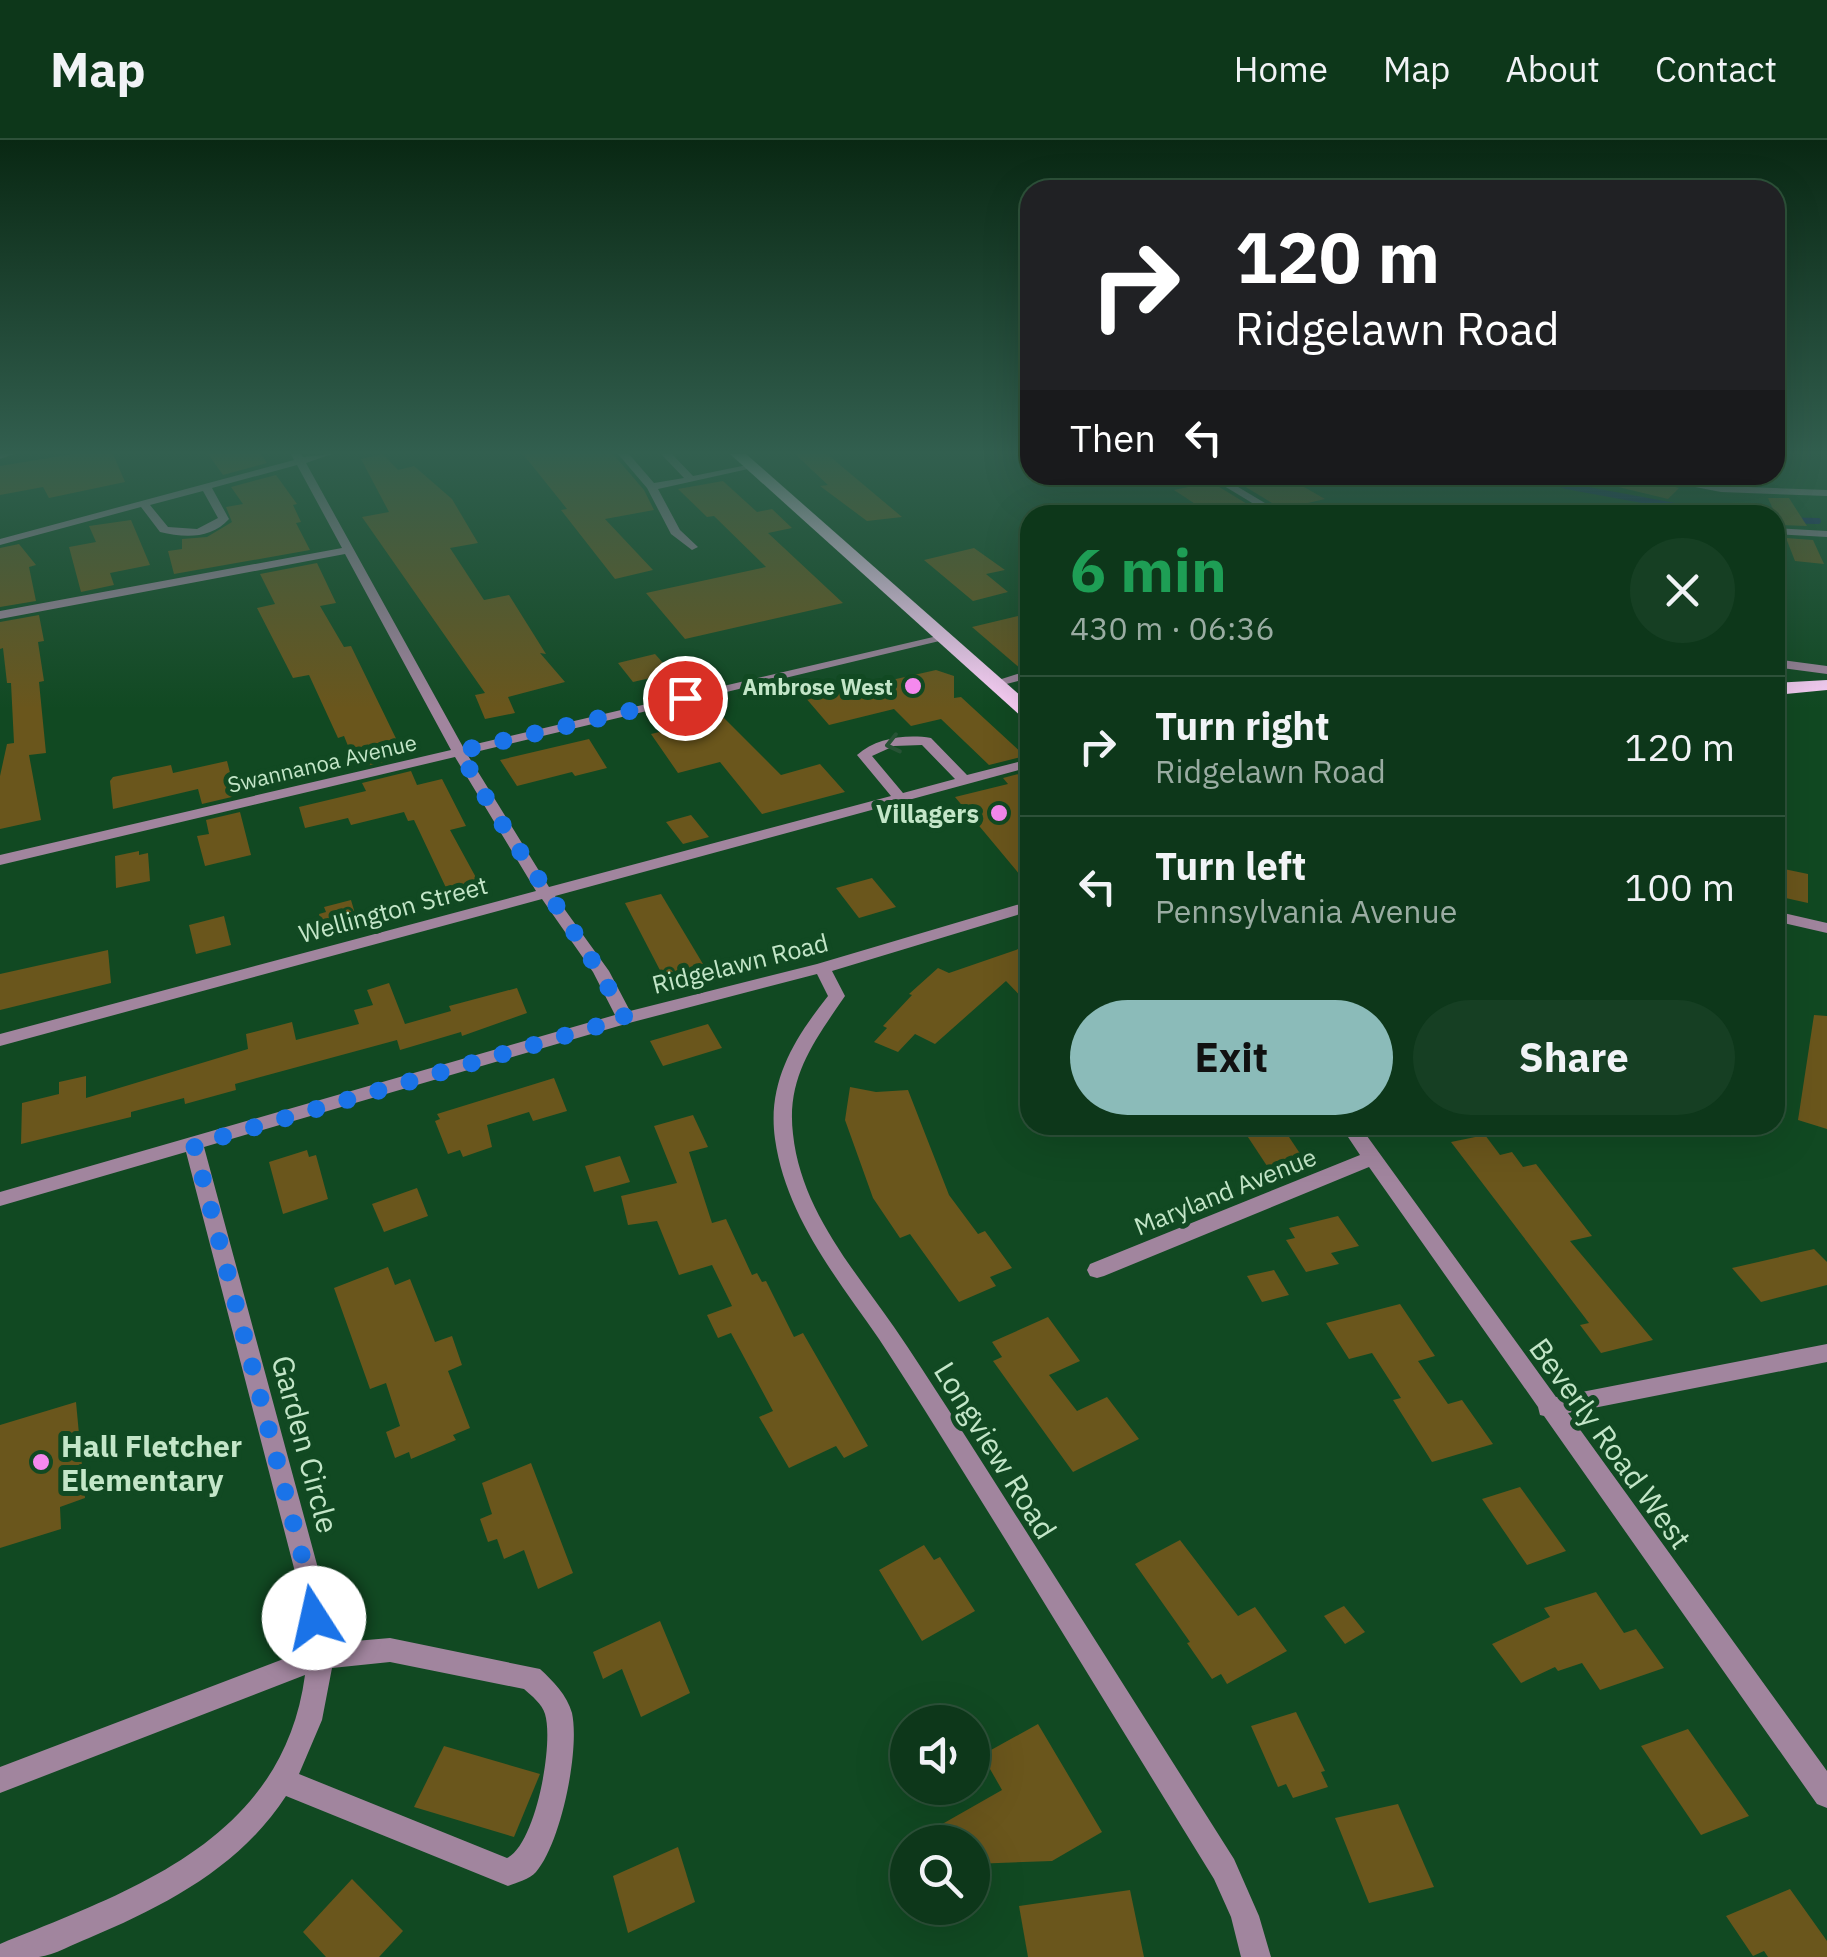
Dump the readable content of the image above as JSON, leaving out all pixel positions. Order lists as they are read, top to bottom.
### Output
{
  "streets": {
    "street": [
      "Swannanoa Avenue",
      "Wellington Street",
      "Ridgelawn Road",
      "Maryland Avenue",
      "Beverly Road West",
      "Garden Circle",
      "Longview Road"
    ]
  },
  "crossings": [
    ["Ridgelawn Road", "Garden Circle"],
    ["Ridgelawn Road", "Longview Road"],
    ["Maryland Avenue", "Beverly Road West"]
  ],
  "places": ["Ambrose West", "Villagers", "Hall Fletcher Elementary"],
  "page": {
    "header": "Map",
    "nav": [
      "Home",
      "Map",
      "About",
      "Contact"
    ],
    "turn": ["120 m", "Ridgelawn Road"],
    "then": "Then",
    "heading": ["6 min", "430 m · 06:36"],
    "list": [
      {
        "name": "Turn right",
        "note": "Ridgelawn Road",
        "value": "120 m"
      },
      {
        "name": "Turn left",
        "note": "Pennsylvania Avenue",
        "value": "100 m"
      }
    ],
    "buttons": ["Exit", "Share"]
  }
}
